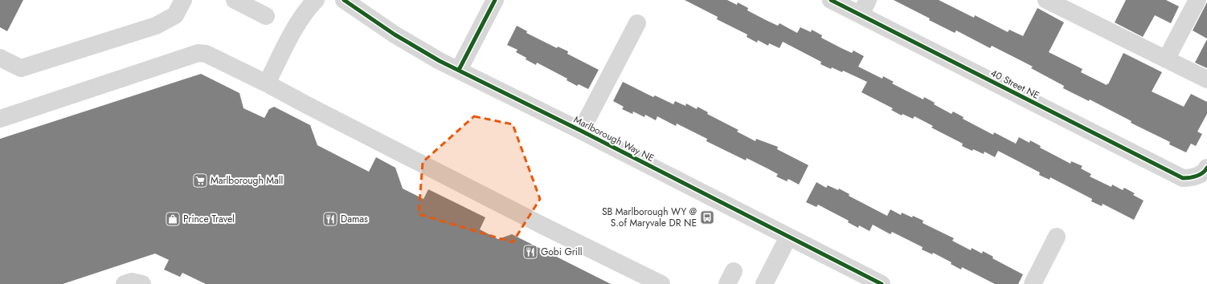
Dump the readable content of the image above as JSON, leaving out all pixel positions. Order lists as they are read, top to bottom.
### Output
{
  "streets": {
    "street": ["40 Street NE", "Marlborough Way NE"]
  },
  "places": {
    "supermarket": ["Marlborough Mall"],
    "bus stop": ["SB Marlborough WY @ S.of Maryvale DR NE"],
    "shop": ["Prince Travel"],
    "restaurant": ["Damas", "Gobi Grill"]
  }
}
